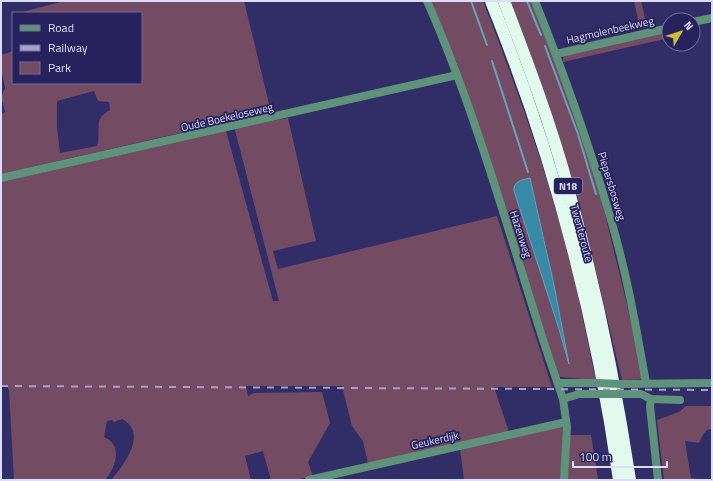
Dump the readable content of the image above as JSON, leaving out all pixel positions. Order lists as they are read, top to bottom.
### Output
{
  "streets": {
    "highway": ["N18", "Twenteroute"],
    "street": [
      "Hagmolenbeekweg",
      "Oude Boekeloseweg",
      "Piepersbosweg",
      "Hazenweg",
      "Geukerdijk"
    ]
  },
  "crossings": [
    ["Hagmolenbeekweg", "Piepersbosweg"],
    ["Oude Boekeloseweg", "Hazenweg"],
    ["Hazenweg", "Geukerdijk"]
  ],
  "legend": ["Road", "Railway", "Park"],
  "scale_bar": "100 m",
  "north": "top right"
}
